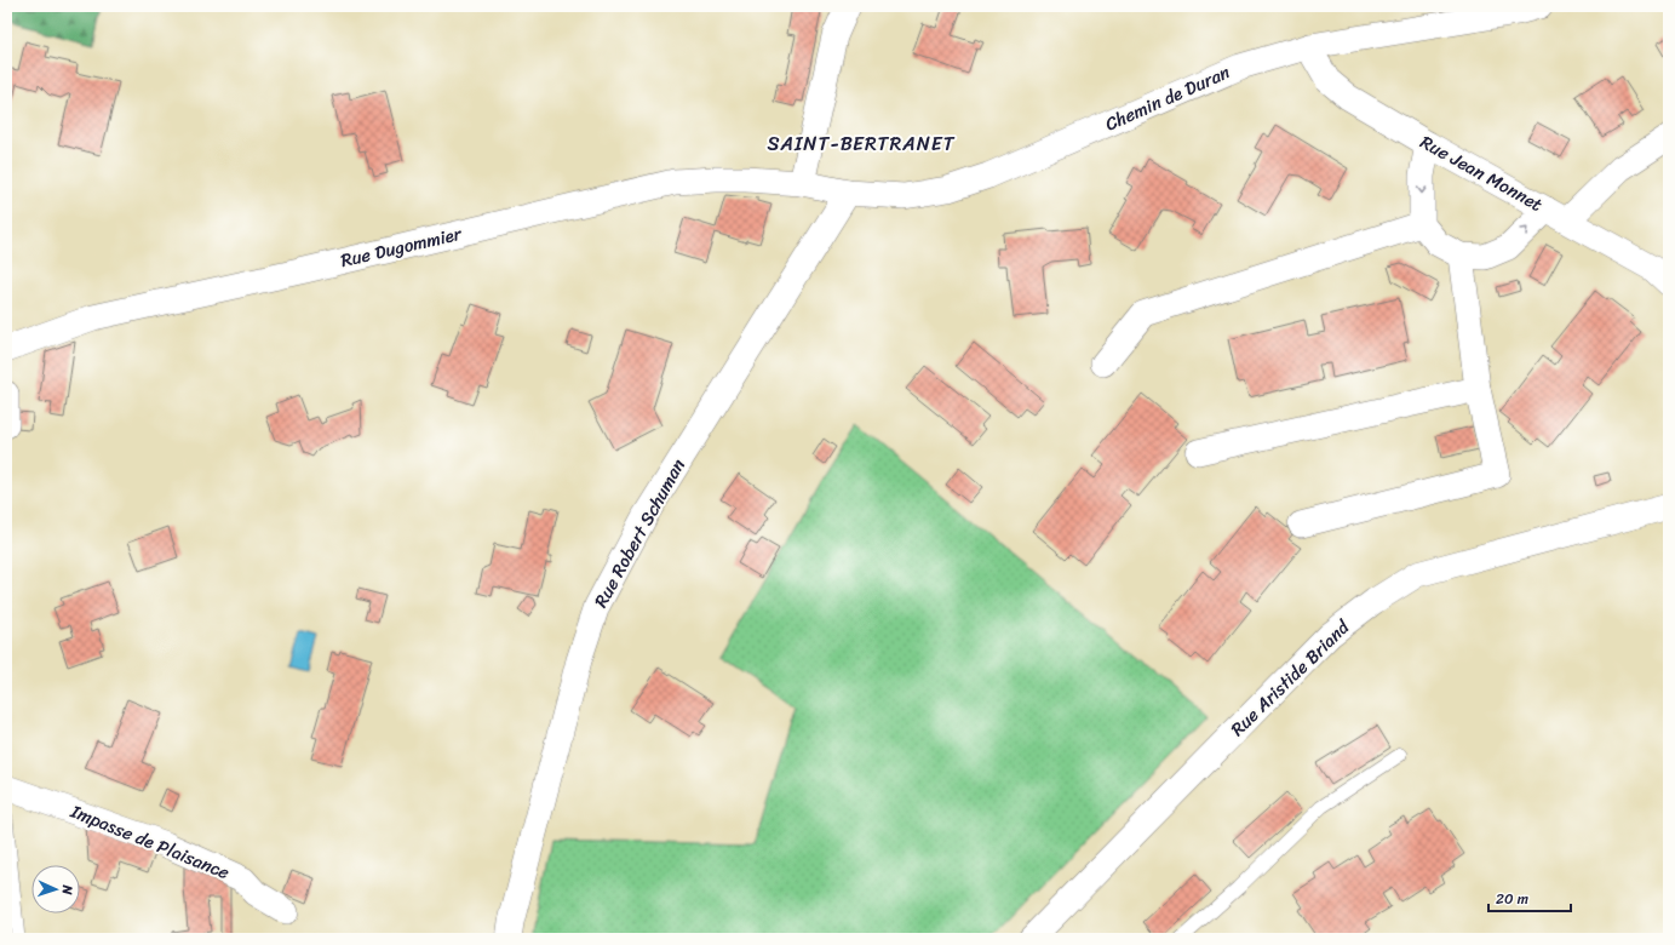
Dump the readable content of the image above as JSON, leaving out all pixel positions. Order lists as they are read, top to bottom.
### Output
{
  "streets": {
    "street": [
      "Chemin de Duran",
      "Rue Jean Monnet",
      "Rue Dugommier",
      "Rue Robert Schuman",
      "Rue Aristide Briand",
      "Impasse de Plaisance"
    ]
  },
  "crossings": [
    ["Chemin de Duran", "Rue Jean Monnet"],
    ["Chemin de Duran", "Rue Dugommier"],
    ["Chemin de Duran", "Rue Robert Schuman"]
  ],
  "districts": ["SAINT-BERTRANET"],
  "scale_bar": "20 m",
  "north": "right"
}
